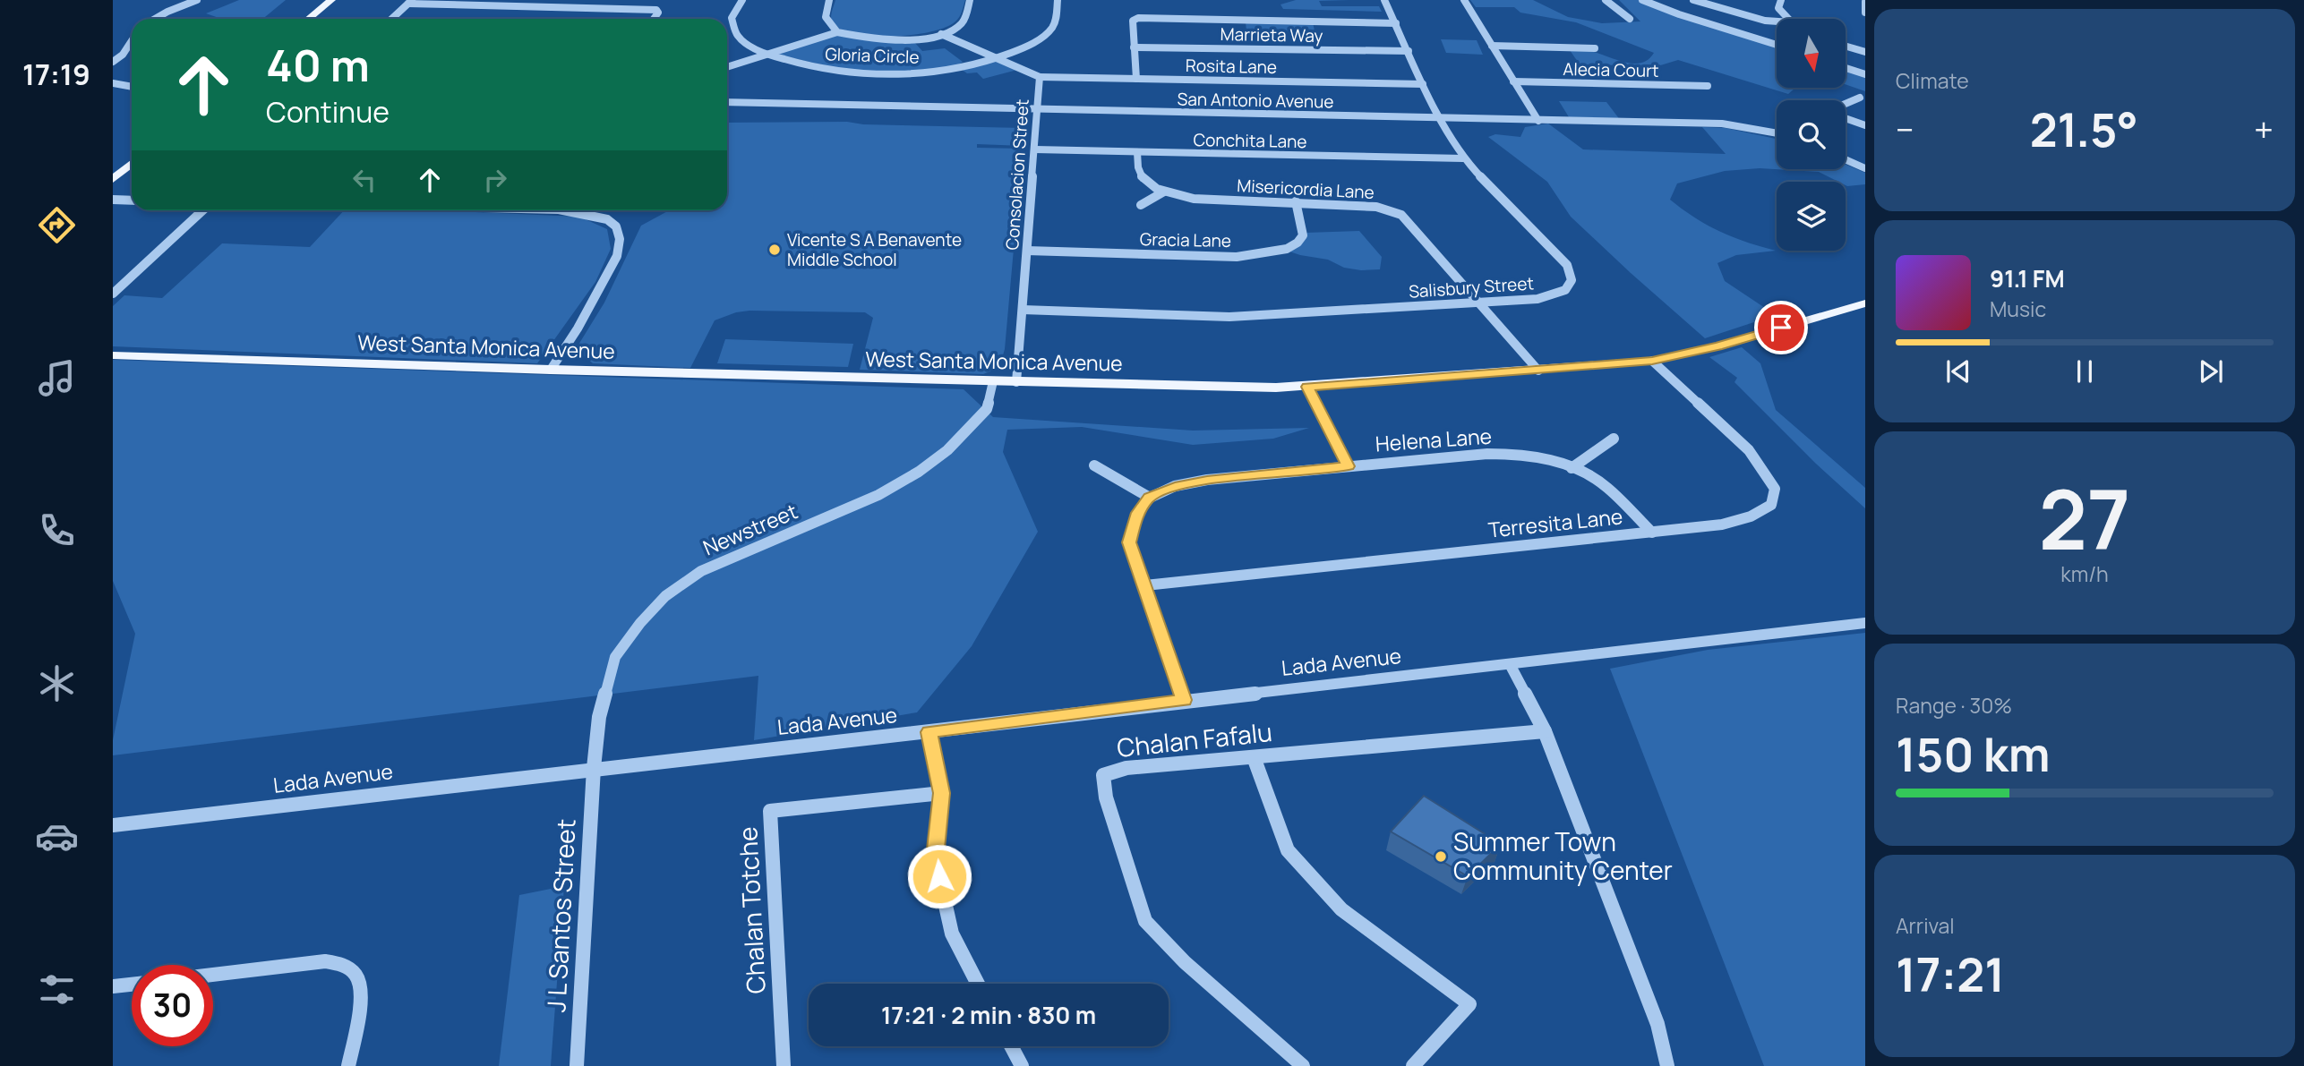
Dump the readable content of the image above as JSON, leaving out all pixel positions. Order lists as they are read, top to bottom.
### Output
{
  "streets": {
    "main road": ["West Santa Monica Avenue"],
    "street": [
      "Marrieta Way",
      "Gloria Circle",
      "Rosita Lane",
      "Alecia Court",
      "San Antonio Avenue",
      "Conchita Lane",
      "Consolacion Street",
      "Misericordia Lane",
      "Gracia Lane",
      "Salisbury Street",
      "Helena Lane",
      "Terresita Lane",
      "Newstreet",
      "Lada Avenue",
      "Chalan Fafalu",
      "Chalan Totche",
      "J L Santos Street"
    ]
  },
  "crossings": [
    ["Marrieta Way", "Salisbury Street"],
    ["Gloria Circle", "Consolacion Street"],
    ["Rosita Lane", "Consolacion Street"],
    ["Rosita Lane", "Salisbury Street"],
    ["San Antonio Avenue", "Consolacion Street"],
    ["San Antonio Avenue", "Salisbury Street"],
    ["Conchita Lane", "Consolacion Street"],
    ["Conchita Lane", "Misericordia Lane"],
    ["Conchita Lane", "Salisbury Street"],
    ["Consolacion Street", "Gracia Lane"],
    ["Consolacion Street", "Salisbury Street"],
    ["Consolacion Street", "West Santa Monica Avenue"],
    ["Misericordia Lane", "Gracia Lane"],
    ["Misericordia Lane", "Salisbury Street"],
    ["Misericordia Lane", "West Santa Monica Avenue"],
    ["West Santa Monica Avenue", "Terresita Lane"],
    ["West Santa Monica Avenue", "Newstreet"],
    ["Helena Lane", "Terresita Lane"],
    ["Newstreet", "Lada Avenue"],
    ["Newstreet", "J L Santos Street"],
    ["Lada Avenue", "J L Santos Street"]
  ],
  "places": ["Vicente S A Benavente Middle School", "Summer Town Community Center"],
  "north": "bottom",
  "page": {
    "tabs": "17:19",
    "tile": [
      "Climate",
      ["27", "km/h"],
      ["Range · 30%", "150 km"],
      ["Arrival", "17:21"]
    ],
    "turn": ["40 m", "Continue"],
    "heat": ["−", "21.5°", "+"],
    "song": ["91.1 FM", "Music"],
    "limit": "30",
    "trip": "17:21 · 2 min · 830 m"
  }
}
